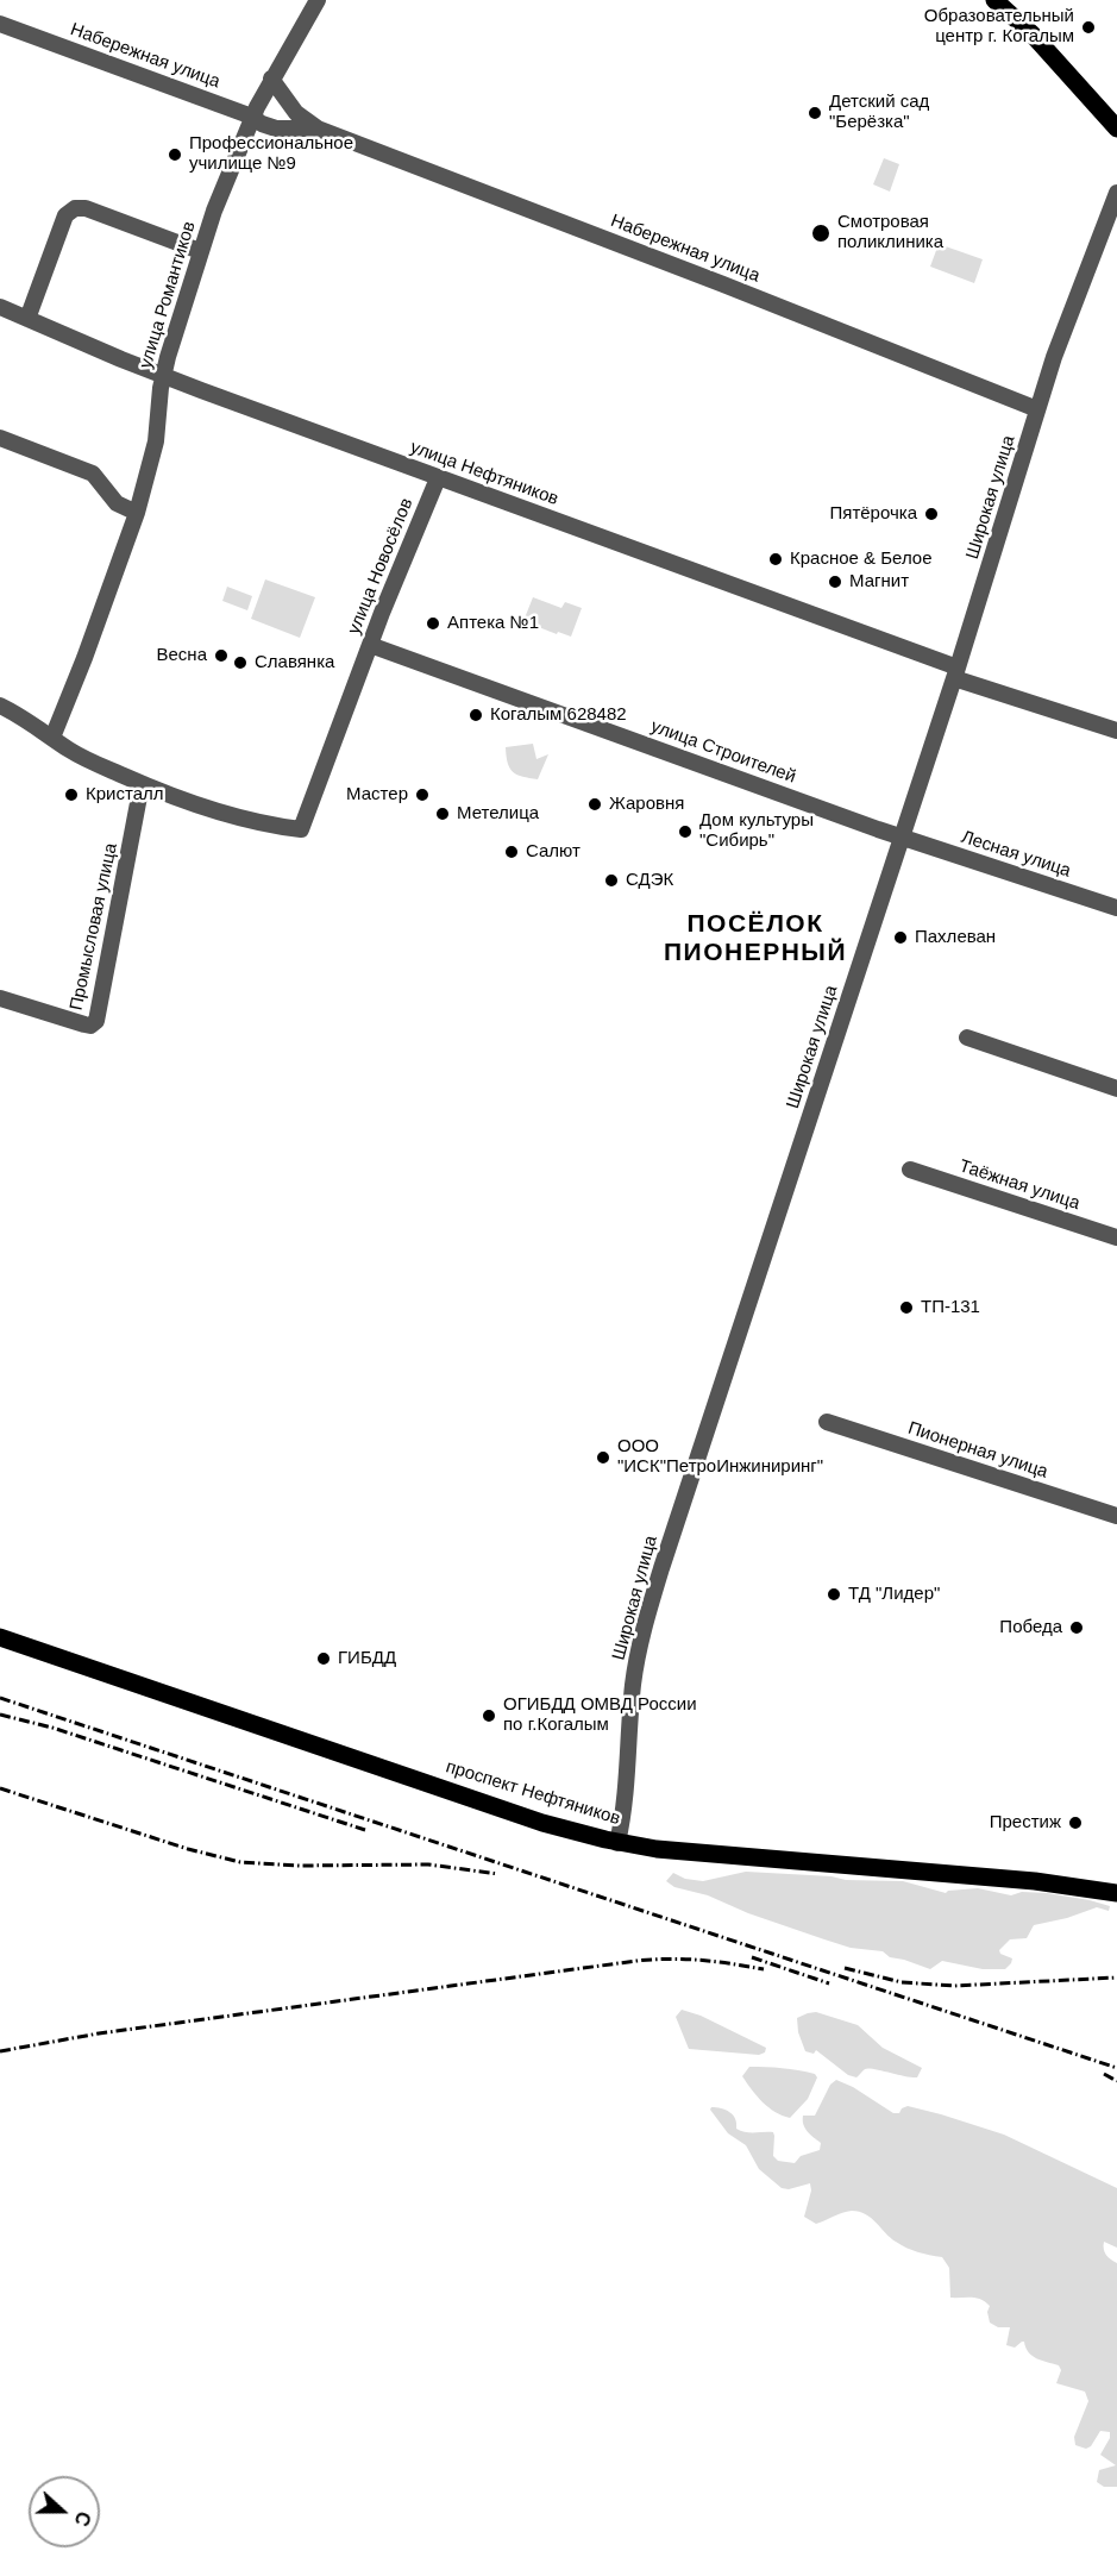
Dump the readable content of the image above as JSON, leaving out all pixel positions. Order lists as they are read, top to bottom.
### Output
{
  "streets": {
    "main road": ["проспект Нефтяников"],
    "street": [
      "Набережная улица",
      "улица Романтиков",
      "улица Нефтяников",
      "Широкая улица",
      "улица Новосёлов",
      "улица Строителей",
      "Лесная улица",
      "Промысловая улица",
      "Таёжная улица",
      "Пионерная улица"
    ]
  },
  "crossings": [
    ["Набережная улица", "улица Романтиков"],
    ["Набережная улица", "Широкая улица"],
    ["улица Романтиков", "улица Нефтяников"],
    ["улица Нефтяников", "Широкая улица"],
    ["улица Нефтяников", "улица Новосёлов"],
    ["Широкая улица", "улица Строителей"],
    ["Широкая улица", "Лесная улица"],
    ["Широкая улица", "проспект Нефтяников"],
    ["улица Новосёлов", "улица Строителей"],
    ["улица Новосёлов", "Промысловая улица"],
    ["улица Строителей", "Лесная улица"]
  ],
  "districts": ["ПОСЁЛОК ПИОНЕРНЫЙ"],
  "places": [
    "Образовательный центр г. Когалым",
    "Детский сад \"Берёзка\"",
    "Профессиональное училище №9",
    "Смотровая поликлиника",
    "Пятёрочка",
    "Красное & Белое",
    "Магнит",
    "Аптека №1",
    "Весна",
    "Славянка",
    "Когалым 628482",
    "Кристалл",
    "Мастер",
    "Жаровня",
    "Метелица",
    "Дом культуры \"Сибирь\"",
    "Салют",
    "СДЭК",
    "Пахлеван",
    "ТП-131",
    "ООО \"ИСК\"ПетроИнжиниринг\"",
    "ТД \"Лидер\"",
    "Победа",
    "ГИБДД",
    "ОГИБДД ОМВД России по г.Когалым",
    "Престиж"
  ],
  "north": "right"
}
